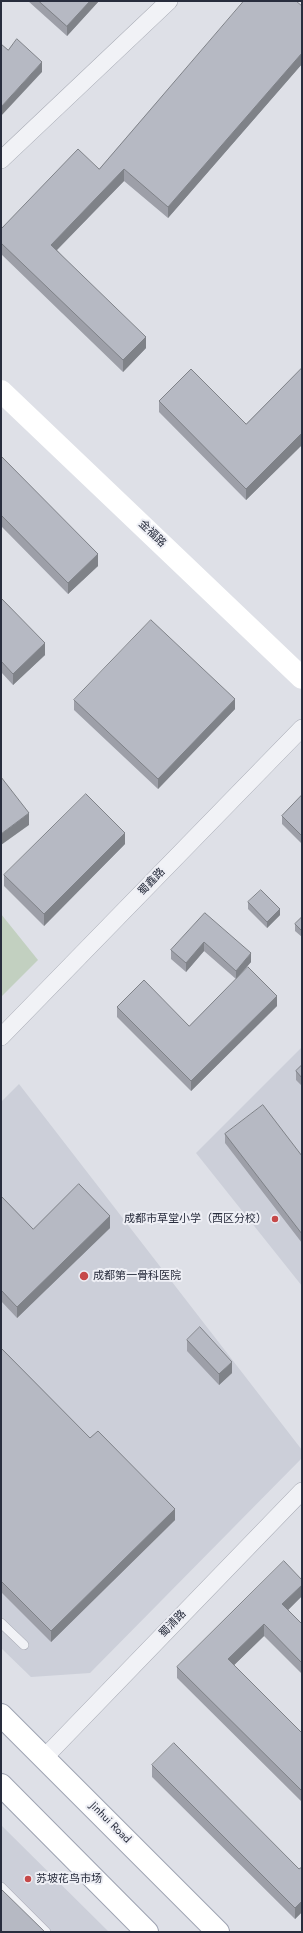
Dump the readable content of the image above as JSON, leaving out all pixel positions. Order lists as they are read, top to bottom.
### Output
{
  "streets": {
    "main road": ["金福路", "Jinhui Road"],
    "street": ["蜀鑫路", "蜀清路"]
  },
  "crossings": [
    ["蜀清路", "Jinhui Road"]
  ],
  "places": ["成都市草堂小学（西区分校）", "成都第一骨科医院", "苏坡花鸟市场"]
}
